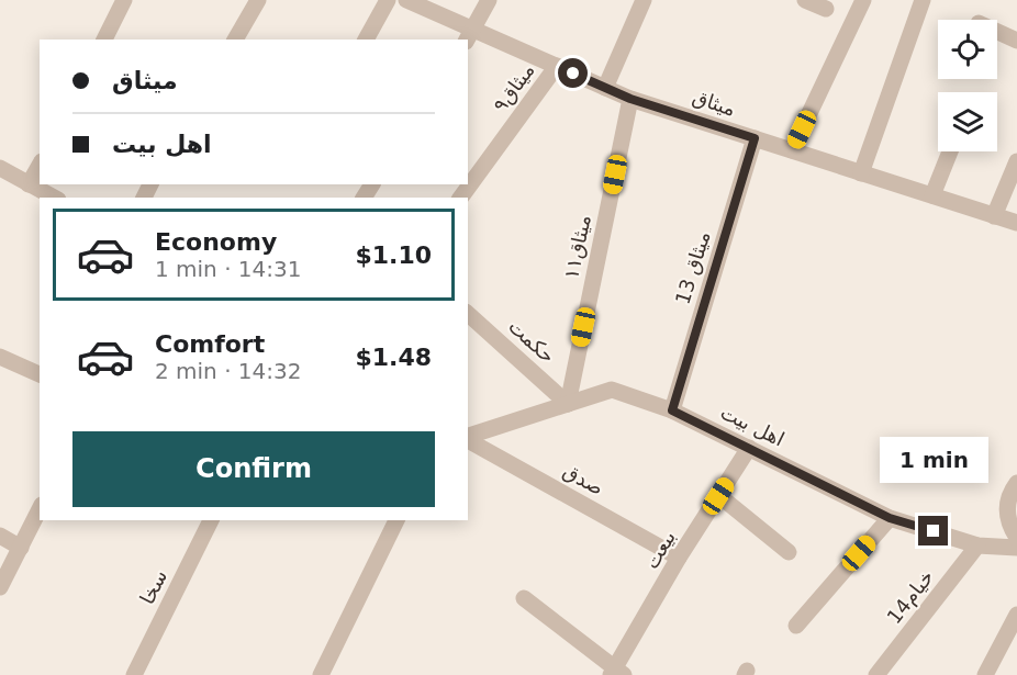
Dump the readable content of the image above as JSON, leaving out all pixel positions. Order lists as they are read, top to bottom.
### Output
{
  "streets": {
    "street": [
      "میثاق۹",
      "میثاق",
      "میثاق۱۱",
      "میثاق 13",
      "حکمت",
      "اهل بیت",
      "صدق",
      "بیعت",
      "سخا",
      "14خیام"
    ]
  },
  "crossings": [
    ["میثاق۹", "میثاق"],
    ["میثاق", "میثاق۱۱"],
    ["میثاق", "میثاق 13"],
    ["میثاق۱۱", "حکمت"],
    ["میثاق۱۱", "اهل بیت"],
    ["میثاق 13", "اهل بیت"],
    ["حکمت", "اهل بیت"],
    ["اهل بیت", "بیعت"],
    ["اهل بیت", "14خیام"],
    ["صدق", "بیعت"]
  ],
  "page": {
    "banner": ["میثاق", "اهل بیت"],
    "list": [
      {
        "name": "Economy",
        "note": "1 min · 14:31",
        "value": "$1.10"
      },
      {
        "name": "Comfort",
        "note": "2 min · 14:32",
        "value": "$1.48"
      }
    ],
    "buttons": "Confirm",
    "bubble": "1 min"
  }
}
